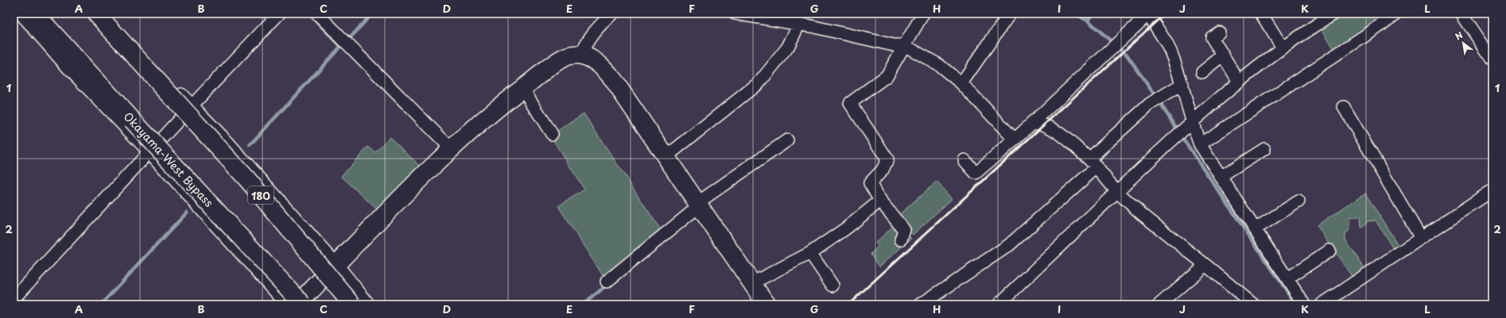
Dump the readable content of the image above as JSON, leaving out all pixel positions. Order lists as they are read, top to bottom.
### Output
{
  "streets": {
    "main road": ["Okayama-West Bypass", "180"]
  },
  "north": "top left",
  "grid": {
    "columns": [
      "A",
      "B",
      "C",
      "D",
      "E",
      "F",
      "G",
      "H",
      "I",
      "J",
      "K",
      "L"
    ],
    "rows": ["1", "2"]
  }
}
